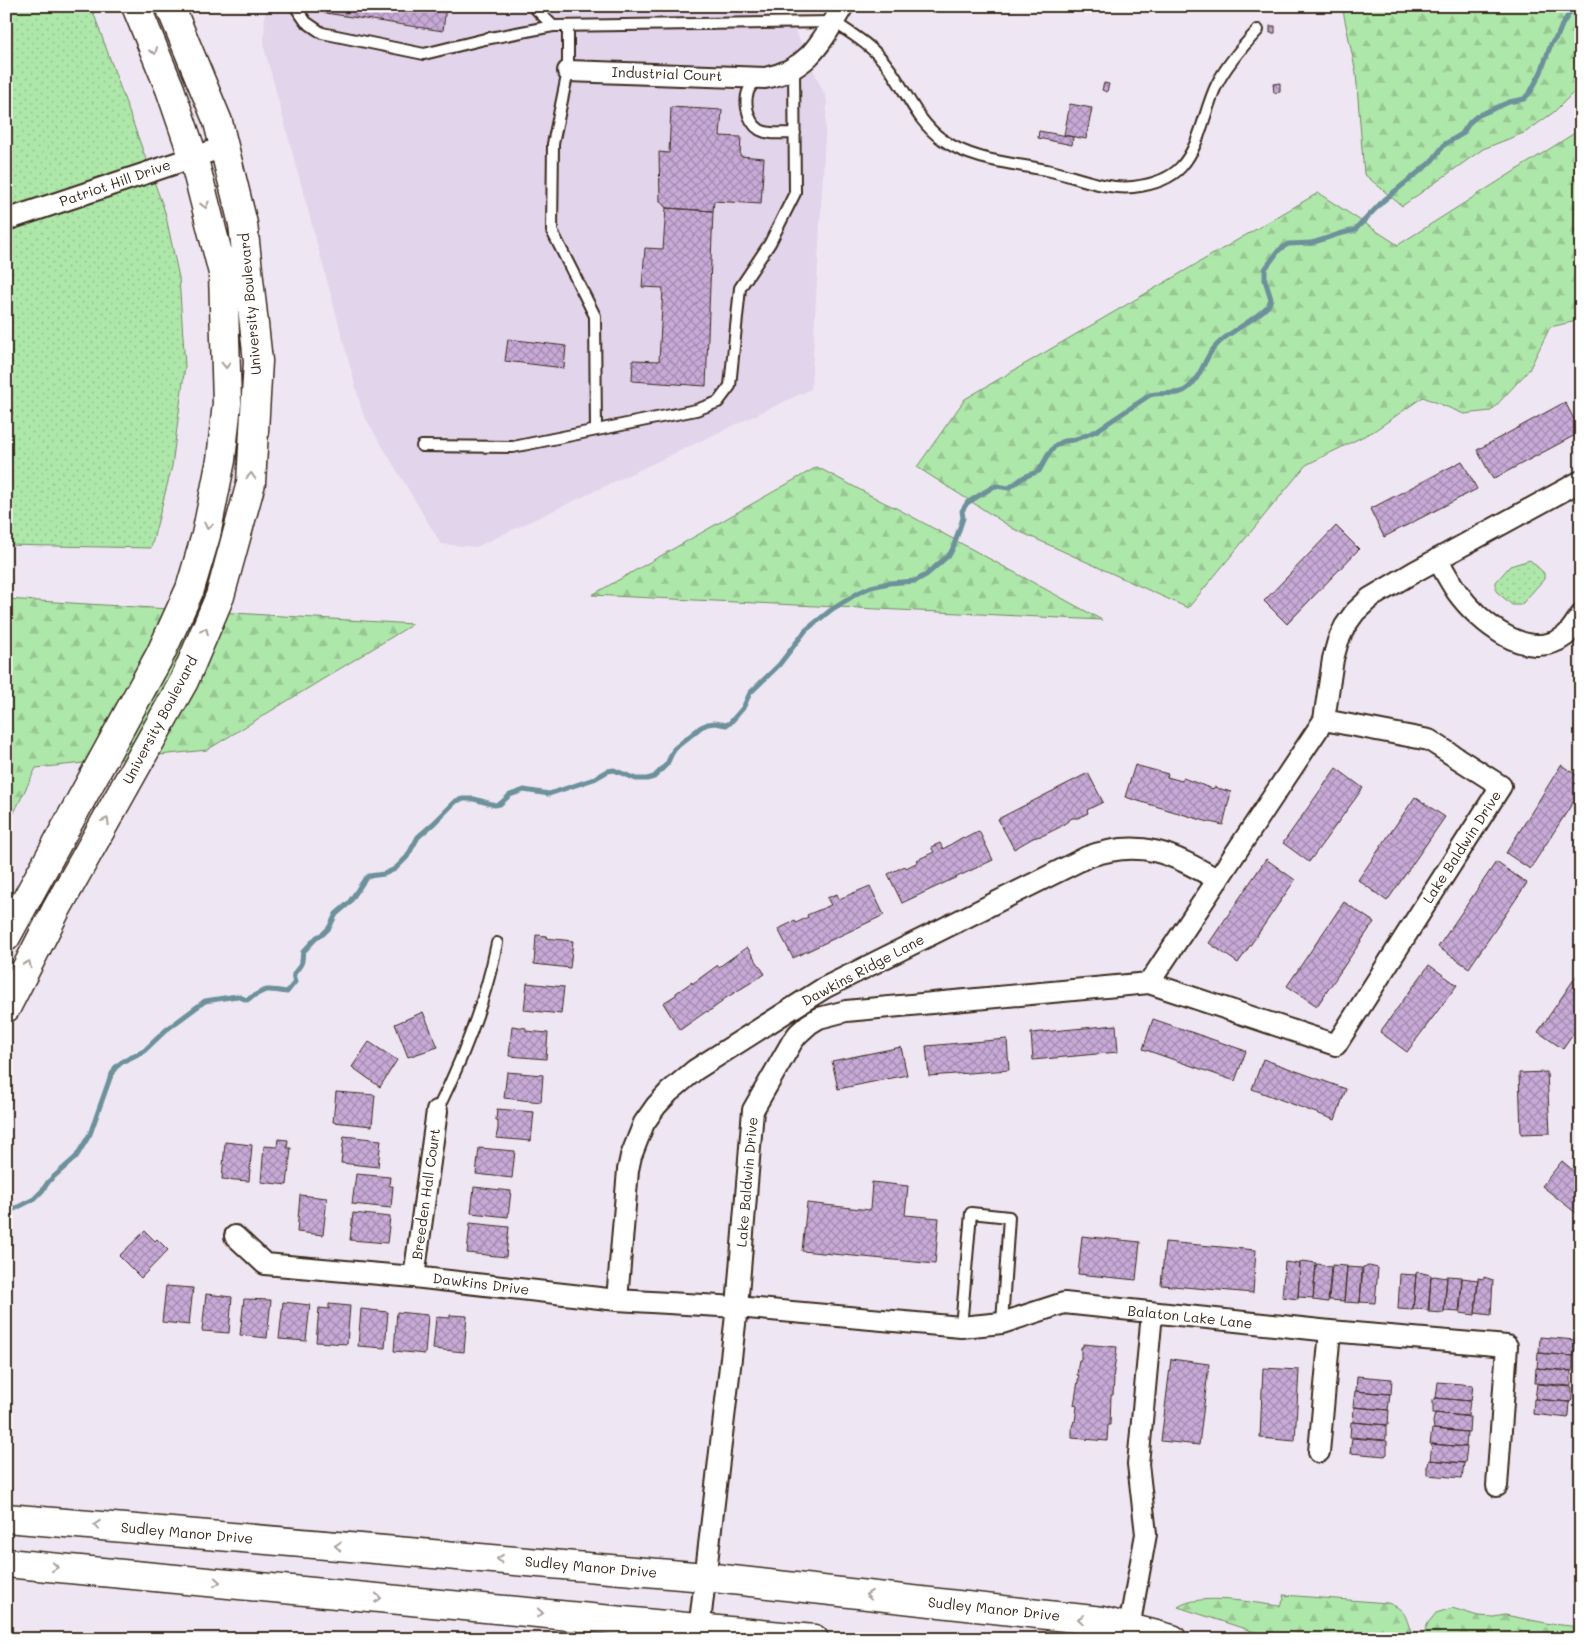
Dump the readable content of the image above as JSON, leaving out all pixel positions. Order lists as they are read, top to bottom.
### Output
{
  "streets": {
    "main road": ["University Boulevard", "Sudley Manor Drive"],
    "street": [
      "Industrial Court",
      "Patriot Hill Drive",
      "Lake Baldwin Drive",
      "Dawkins Ridge Lane",
      "Breeden Hall Court",
      "Dawkins Drive",
      "Balaton Lake Lane"
    ]
  },
  "crossings": [
    ["Patriot Hill Drive", "University Boulevard"],
    ["Lake Baldwin Drive", "Dawkins Drive"],
    ["Lake Baldwin Drive", "Balaton Lake Lane"],
    ["Lake Baldwin Drive", "Sudley Manor Drive"],
    ["Dawkins Ridge Lane", "Dawkins Drive"],
    ["Breeden Hall Court", "Dawkins Drive"],
    ["Dawkins Drive", "Balaton Lake Lane"]
  ]
}
